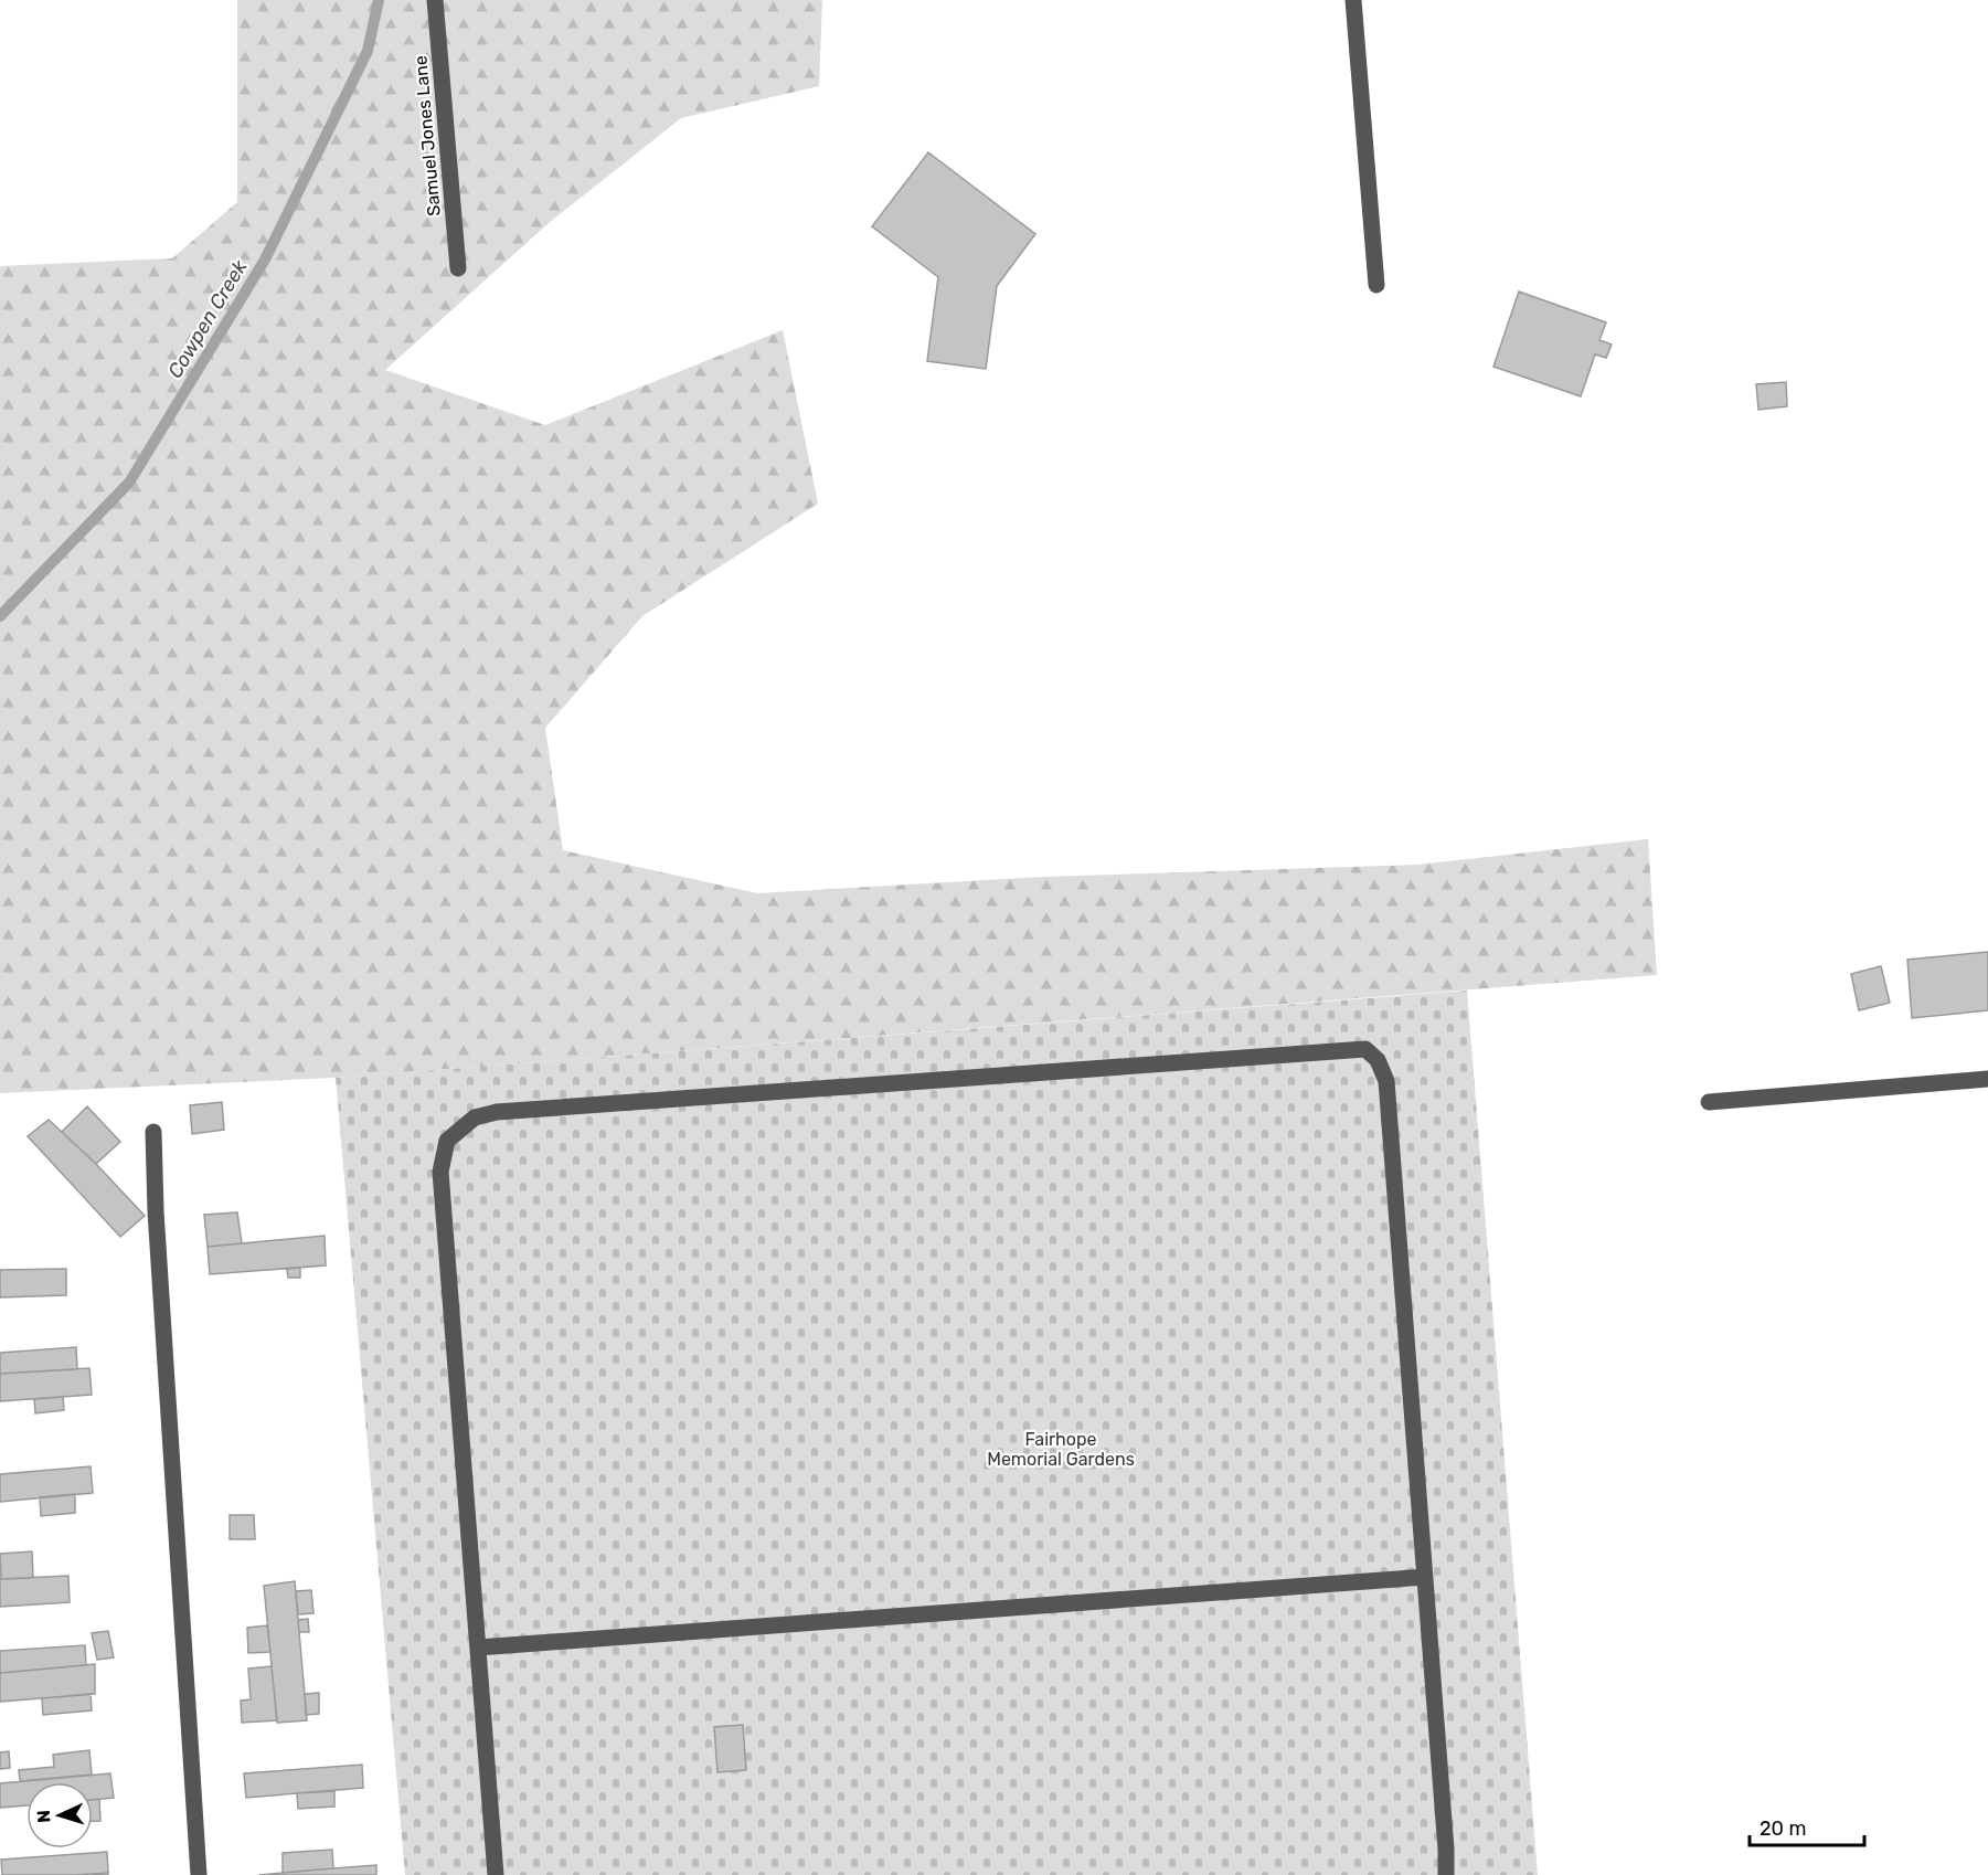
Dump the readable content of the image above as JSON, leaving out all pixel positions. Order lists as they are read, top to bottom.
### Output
{
  "streets": {
    "street": ["Samuel Jones Lane"]
  },
  "water": ["Cowpen Creek"],
  "parks": ["Fairhope Memorial Gardens"],
  "scale_bar": "20 m",
  "north": "left"
}
